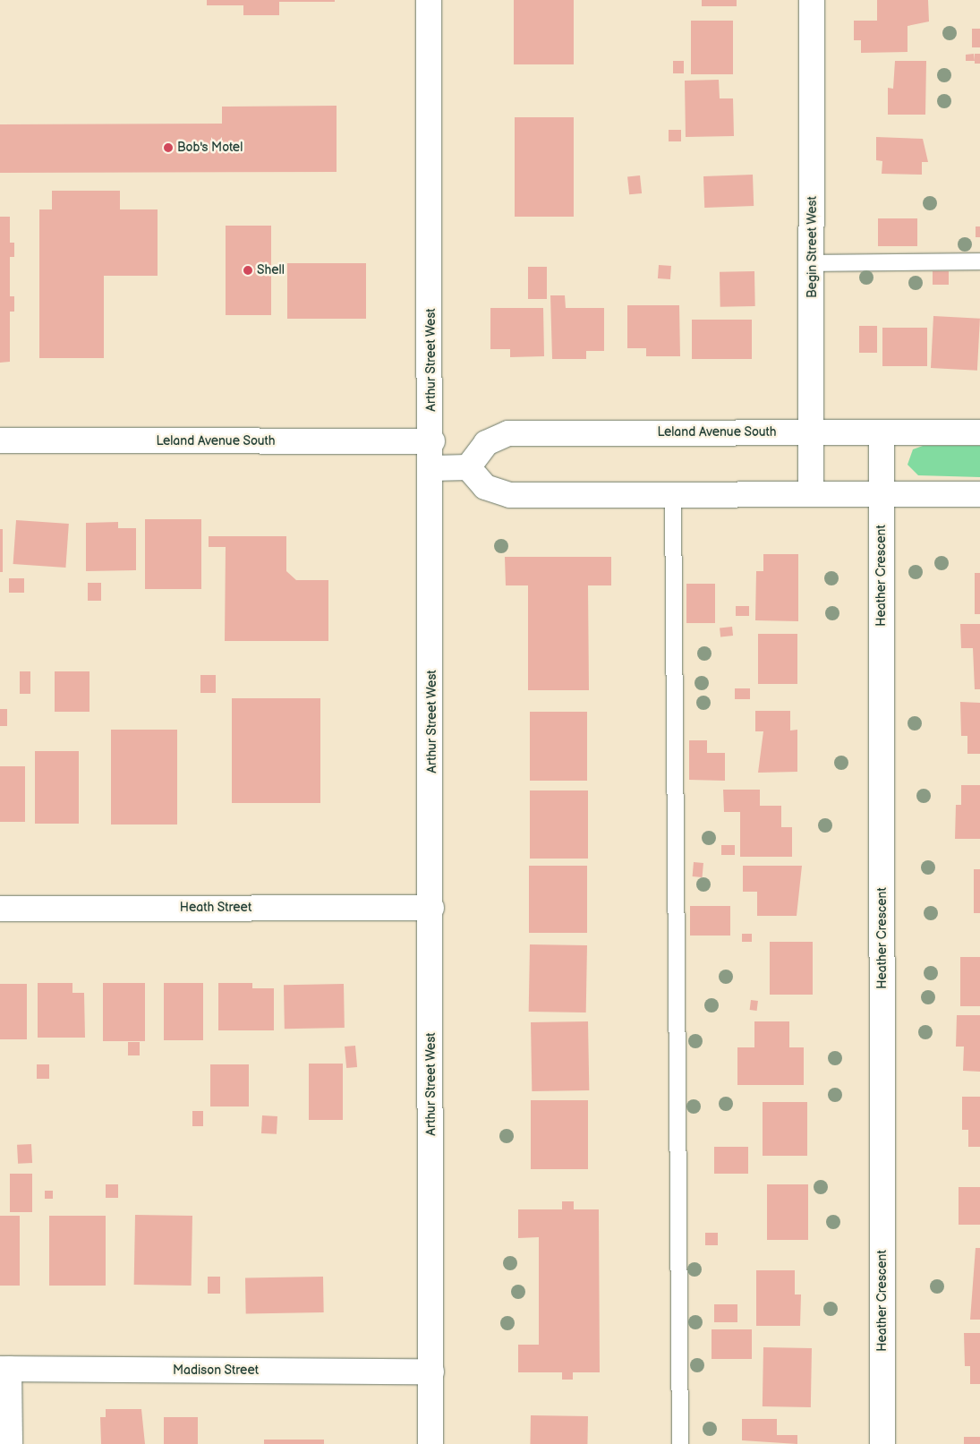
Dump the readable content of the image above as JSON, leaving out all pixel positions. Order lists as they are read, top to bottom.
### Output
{
  "streets": {
    "street": [
      "Begin Street West",
      "Arthur Street West",
      "Leland Avenue South",
      "Heather Crescent",
      "Heath Street",
      "Madison Street"
    ]
  },
  "crossings": [
    ["Begin Street West", "Leland Avenue South"],
    ["Arthur Street West", "Leland Avenue South"],
    ["Arthur Street West", "Heath Street"],
    ["Arthur Street West", "Madison Street"],
    ["Leland Avenue South", "Heather Crescent"]
  ],
  "places": ["Bob's Motel", "Shell"]
}
